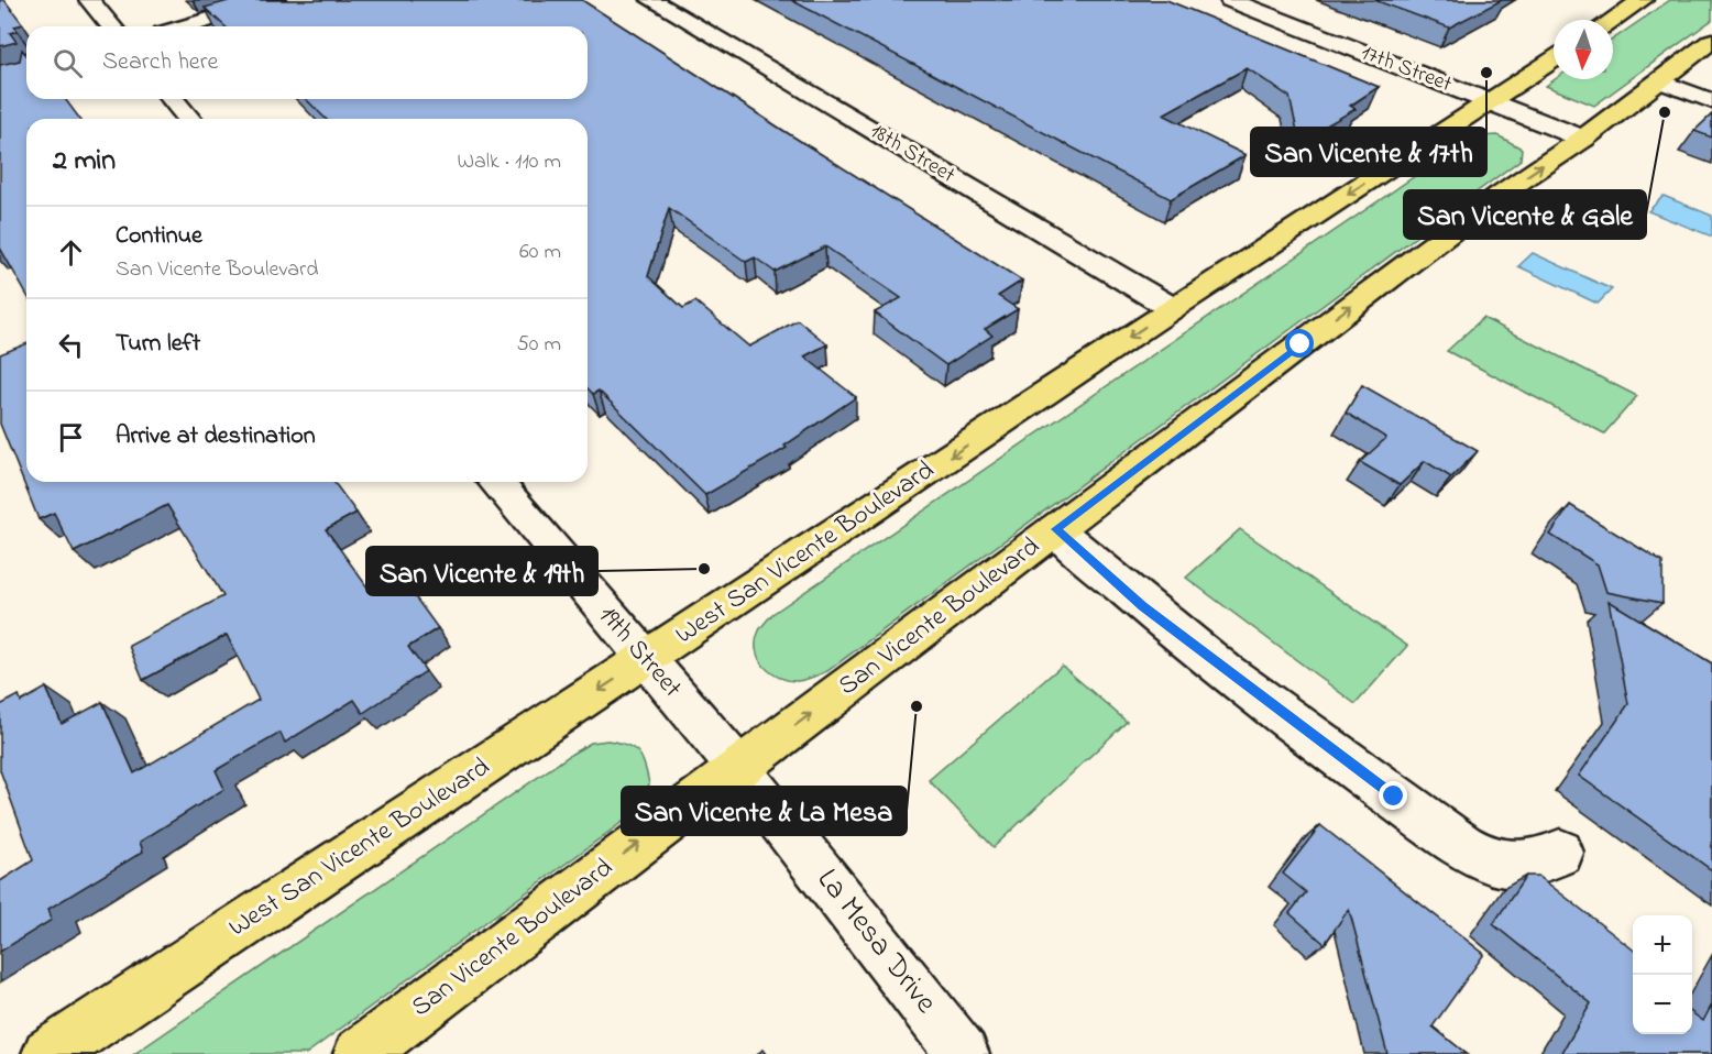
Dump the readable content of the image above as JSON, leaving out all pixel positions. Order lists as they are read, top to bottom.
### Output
{
  "streets": {
    "main road": ["West San Vicente Boulevard", "San Vicente Boulevard"],
    "street": [
      "17th Street",
      "18th Street",
      "19th Street",
      "La Mesa Drive"
    ]
  },
  "crossings": [
    ["17th Street", "West San Vicente Boulevard"],
    ["17th Street", "San Vicente Boulevard"],
    ["18th Street", "West San Vicente Boulevard"],
    ["West San Vicente Boulevard", "19th Street"],
    ["San Vicente Boulevard", "19th Street"],
    ["San Vicente Boulevard", "La Mesa Drive"],
    ["19th Street", "La Mesa Drive"]
  ],
  "one_way": ["West San Vicente Boulevard", "San Vicente Boulevard"],
  "places": [
    "San Vicente & 17th",
    "San Vicente & Gale",
    "San Vicente & 19th",
    "San Vicente & La Mesa"
  ],
  "north": "bottom",
  "page": {
    "search": "Search here",
    "heading": ["2 min", "Walk · 110 m"],
    "list": [
      ["Continue", "San Vicente Boulevard", "60 m"],
      ["Turn left", "50 m"],
      "Arrive at destination"
    ],
    "map_buttons": ["+", "−"]
  }
}
